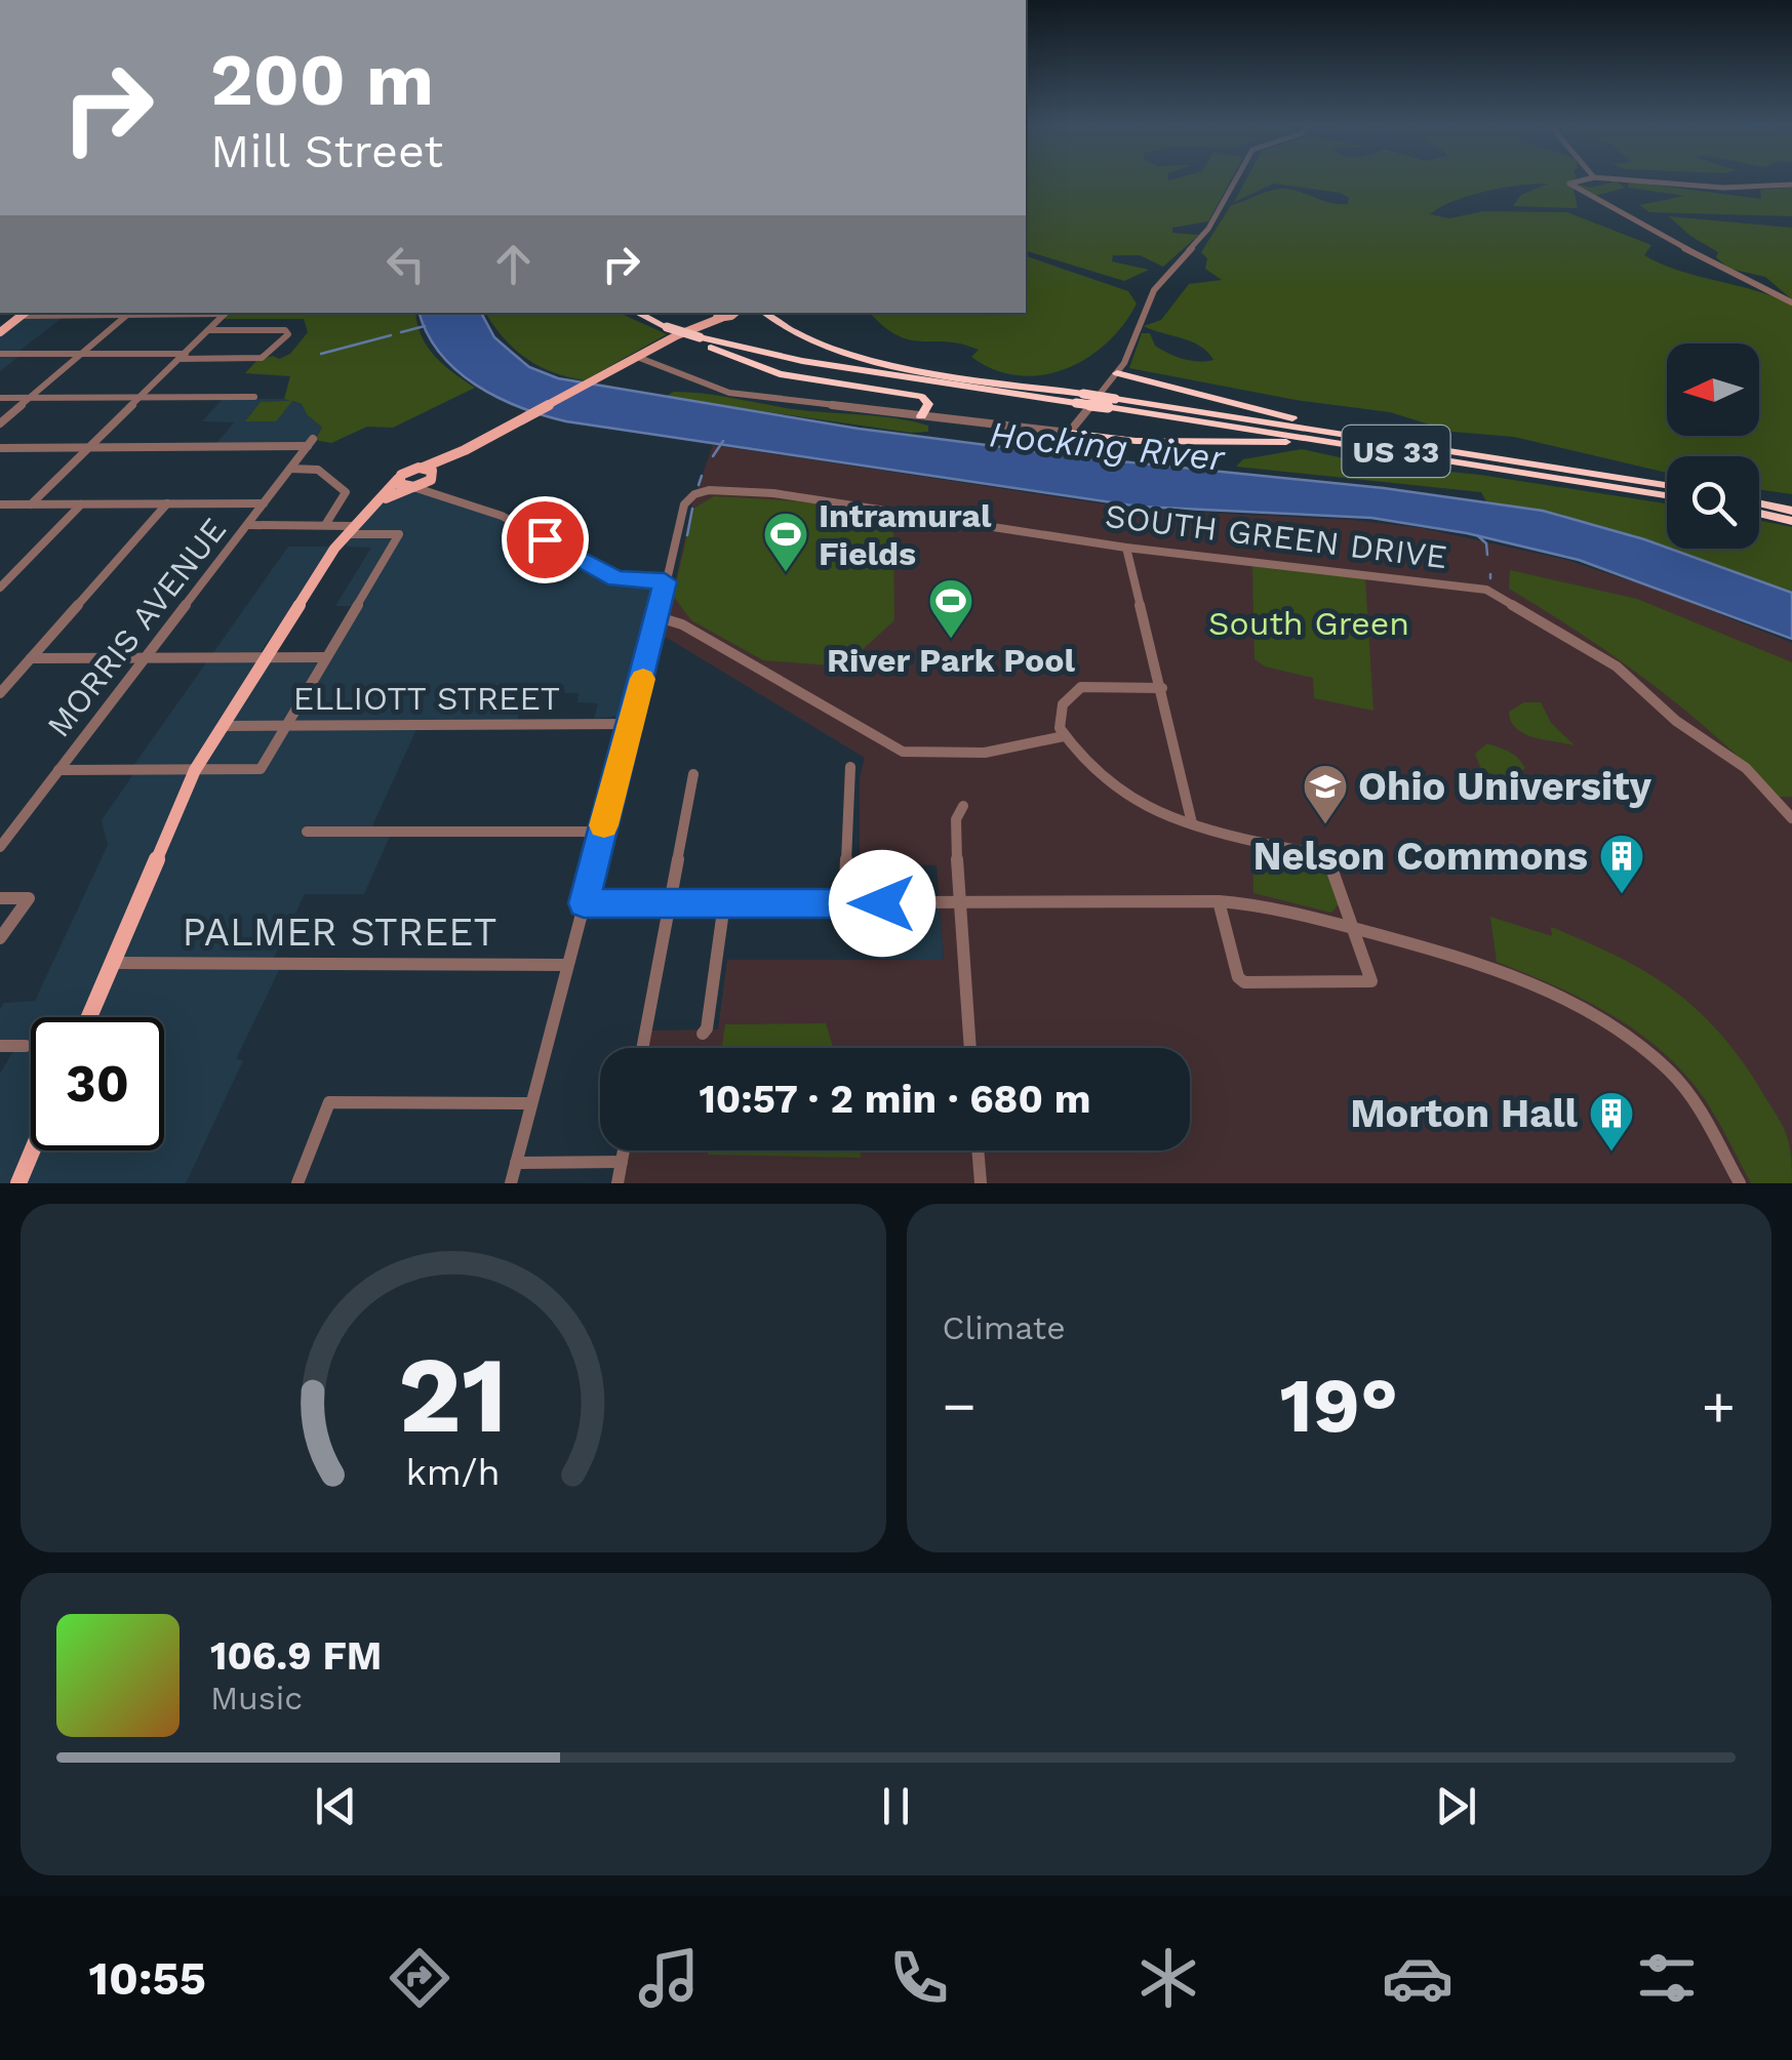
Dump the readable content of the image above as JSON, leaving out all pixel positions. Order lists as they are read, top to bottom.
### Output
{
  "streets": {
    "highway": ["US 33"],
    "street": [
      "SOUTH GREEN DRIVE",
      "MORRIS AVENUE",
      "ELLIOTT STREET",
      "PALMER STREET"
    ]
  },
  "water": ["Hocking River"],
  "parks": ["South Green"],
  "places": {
    "sports": ["Intramural Fields", "River Park Pool"],
    "school or university": ["Ohio University"],
    "building": ["Nelson Commons", "Morton Hall"]
  },
  "north": "left",
  "page": {
    "turn": ["200 m", "Mill Street"],
    "limit": "30",
    "trip": "10:57 · 2 min · 680 m",
    "tile": "Climate",
    "heat": ["−", "19°", "+"],
    "song": ["106.9 FM", "Music"],
    "tabs": "10:55",
    "gauge": ["21", "km/h"]
  }
}
